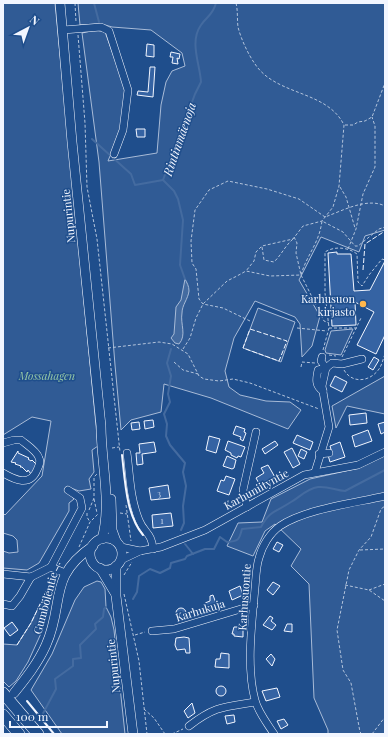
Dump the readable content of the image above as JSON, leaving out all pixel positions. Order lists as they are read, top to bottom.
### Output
{
  "streets": {
    "main road": ["Nupurintie", "Gumbölentie"],
    "street": ["Karhuniityntie", "Karhusuontie", "Karhukuja"]
  },
  "crossings": [
    ["Nupurintie", "Karhuniityntie"],
    ["Nupurintie", "Gumbölentie"],
    ["Karhuniityntie", "Gumbölentie"],
    ["Karhusuontie", "Karhukuja"]
  ],
  "water": ["Rintinmäenoja"],
  "parks": ["Mossahagen"],
  "places": ["Karhusuon kirjasto"],
  "house_numbers": ["3", "1"],
  "scale_bar": "100 m",
  "north": "top right"
}
